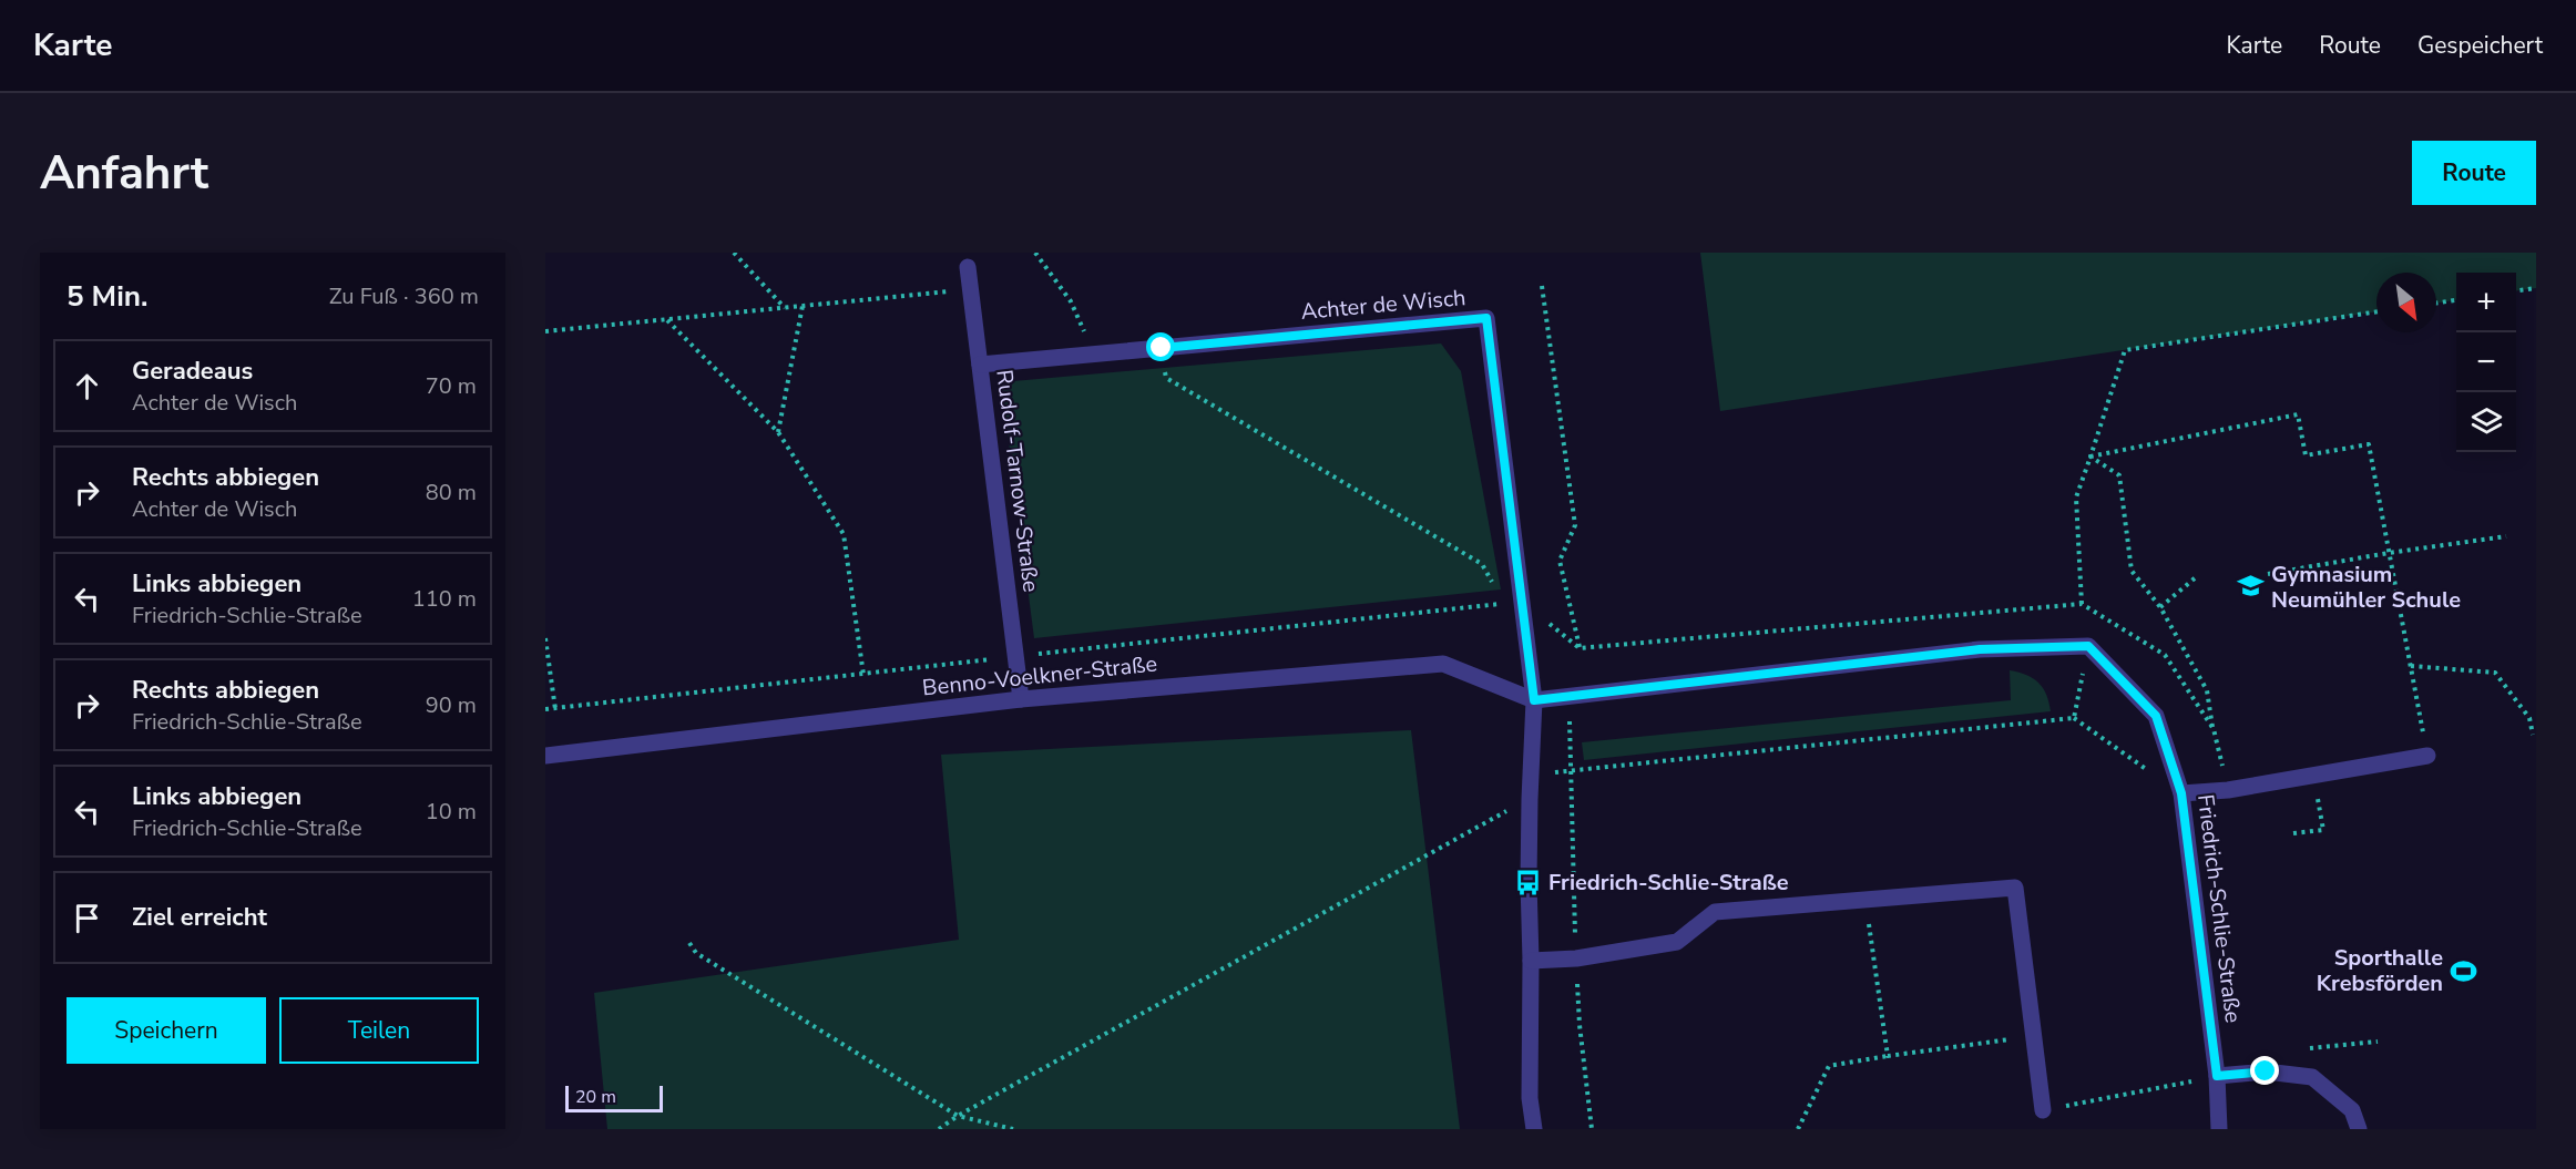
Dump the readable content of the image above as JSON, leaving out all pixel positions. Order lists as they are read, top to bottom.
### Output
{
  "streets": {
    "street": [
      "Achter de Wisch",
      "Rudolf-Tarnow-Straße",
      "Benno-Voelkner-Straße",
      "Friedrich-Schlie-Straße"
    ]
  },
  "crossings": [
    ["Achter de Wisch", "Rudolf-Tarnow-Straße"],
    ["Achter de Wisch", "Benno-Voelkner-Straße"],
    ["Rudolf-Tarnow-Straße", "Benno-Voelkner-Straße"]
  ],
  "places": {
    "school or university": ["Gymnasium Neumühler Schule"],
    "bus stop": ["Friedrich-Schlie-Straße"],
    "sports": ["Sporthalle Krebsförden"]
  },
  "scale_bar": "20 m",
  "north": "bottom right",
  "page": {
    "header": "Karte",
    "nav": ["Karte", "Route", "Gespeichert"],
    "buttons": [
      "Route",
      ["Speichern", "Teilen"]
    ],
    "title": "Anfahrt",
    "heading": ["5 Min.", "Zu Fuß · 360 m"],
    "map_buttons": ["+", "−"],
    "list": [
      ["Geradeaus", "Achter de Wisch", "70 m"],
      ["Rechts abbiegen", "Achter de Wisch", "80 m"],
      ["Links abbiegen", "Friedrich-Schlie-Straße", "110 m"],
      ["Rechts abbiegen", "Friedrich-Schlie-Straße", "90 m"],
      ["Links abbiegen", "Friedrich-Schlie-Straße", "10 m"],
      "Ziel erreicht"
    ],
    "scale": "20 m"
  }
}
